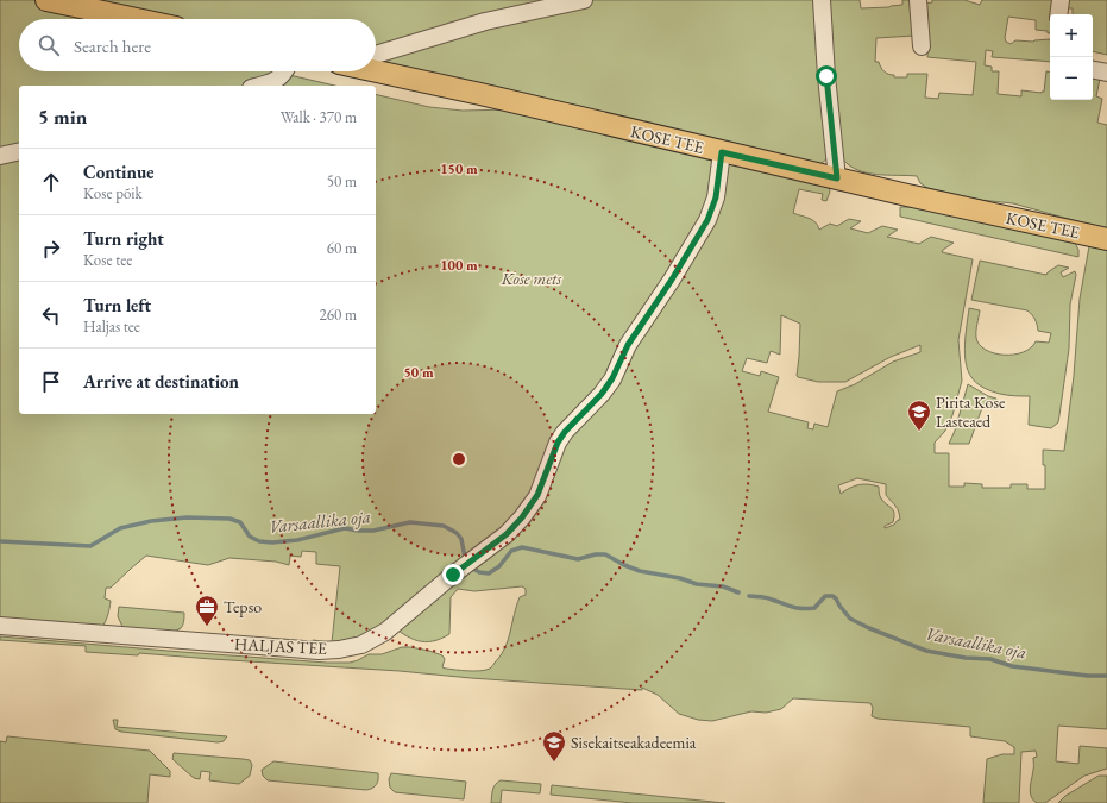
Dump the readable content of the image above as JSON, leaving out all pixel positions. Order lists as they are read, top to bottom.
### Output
{
  "streets": {
    "main road": ["KOSE TEE"],
    "street": ["HALJAS TEE"]
  },
  "crossings": [
    ["KOSE TEE", "HALJAS TEE"]
  ],
  "water": ["Varsaallika oja"],
  "parks": ["Kose mets"],
  "places": {
    "school or university": ["Pirita Kose Lasteaed", "Sisekaitseakadeemia"],
    "office": ["Tepso"]
  },
  "page": {
    "map_buttons": ["+", "−"],
    "search": "Search here",
    "heading": ["5 min", "Walk · 370 m"],
    "list": [
      ["Continue", "Kose põik", "50 m"],
      ["Turn right", "Kose tee", "60 m"],
      ["Turn left", "Haljas tee", "260 m"],
      "Arrive at destination"
    ]
  },
  "rings": ["150 m", "100 m", "50 m"]
}
